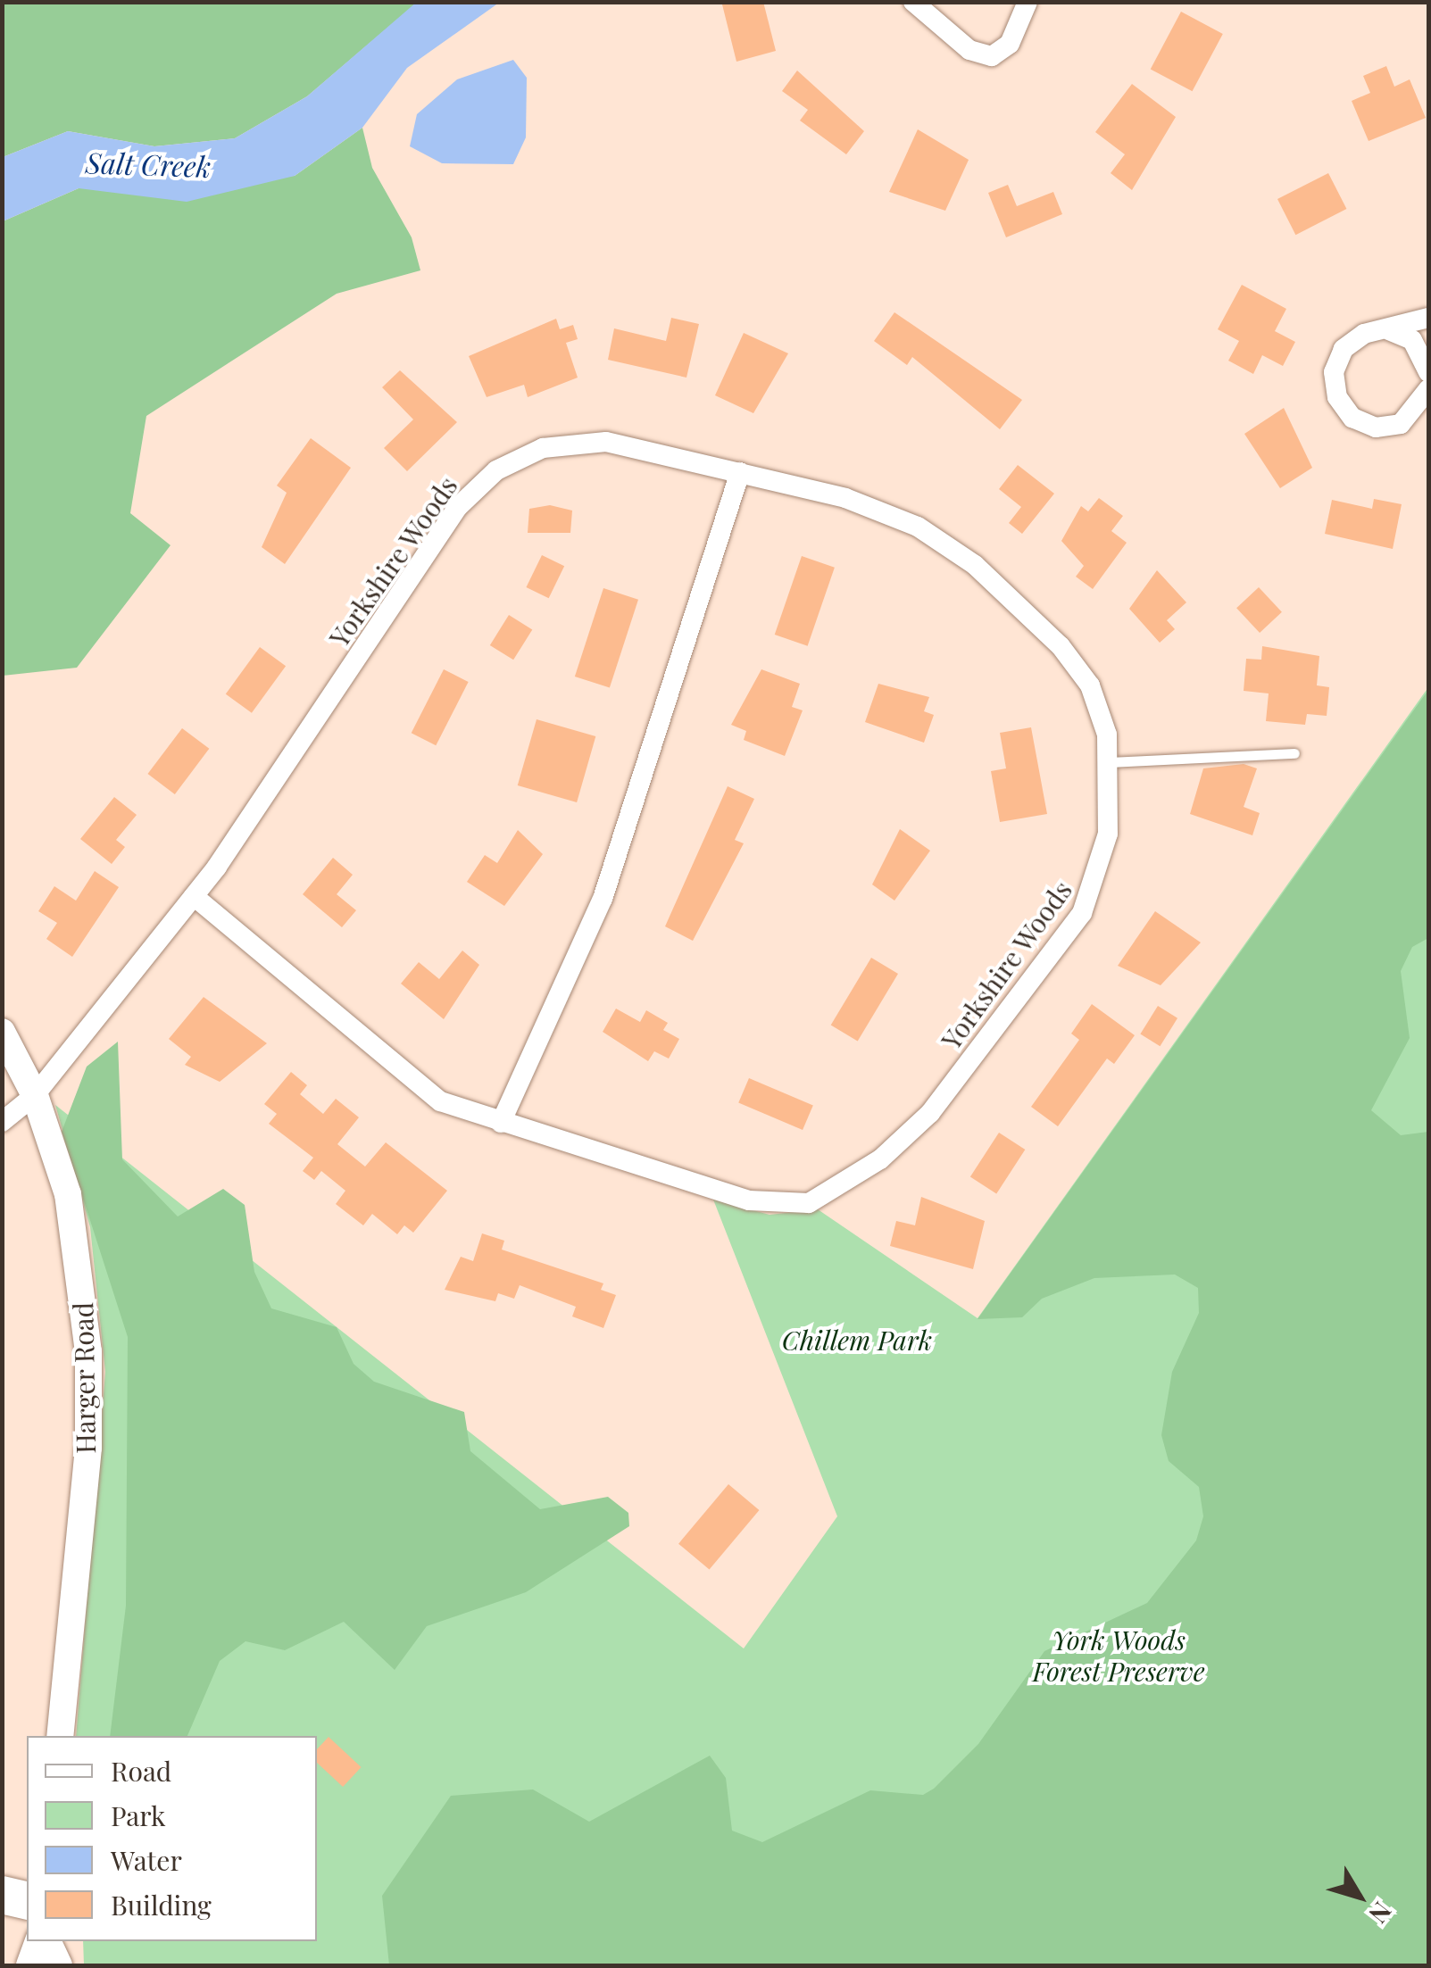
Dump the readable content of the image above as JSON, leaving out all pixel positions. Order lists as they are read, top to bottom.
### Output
{
  "streets": {
    "street": ["Yorkshire Woods", "Harger Road"]
  },
  "crossings": [
    ["Yorkshire Woods", "Harger Road"]
  ],
  "water": ["Salt Creek"],
  "parks": ["Chillem Park", "York Woods Forest Preserve"],
  "legend": [
    "Road",
    "Park",
    "Water",
    "Building"
  ],
  "north": "bottom right"
}
